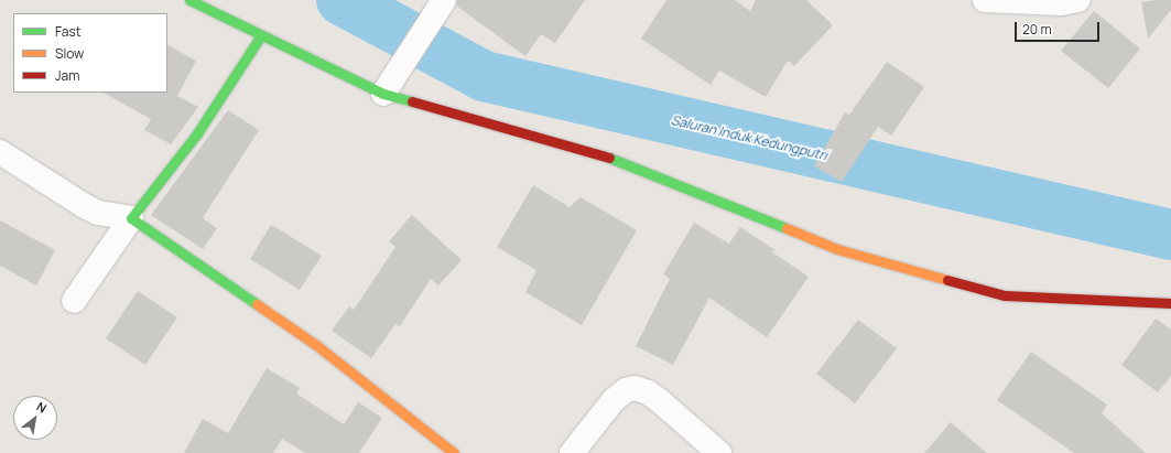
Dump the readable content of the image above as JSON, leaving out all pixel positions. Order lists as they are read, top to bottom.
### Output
{
  "water": ["Saluran Induk Kedungputri"],
  "legend": ["Fast", "Slow", "Jam"],
  "scale_bar": "20 m",
  "north": "top right"
}
